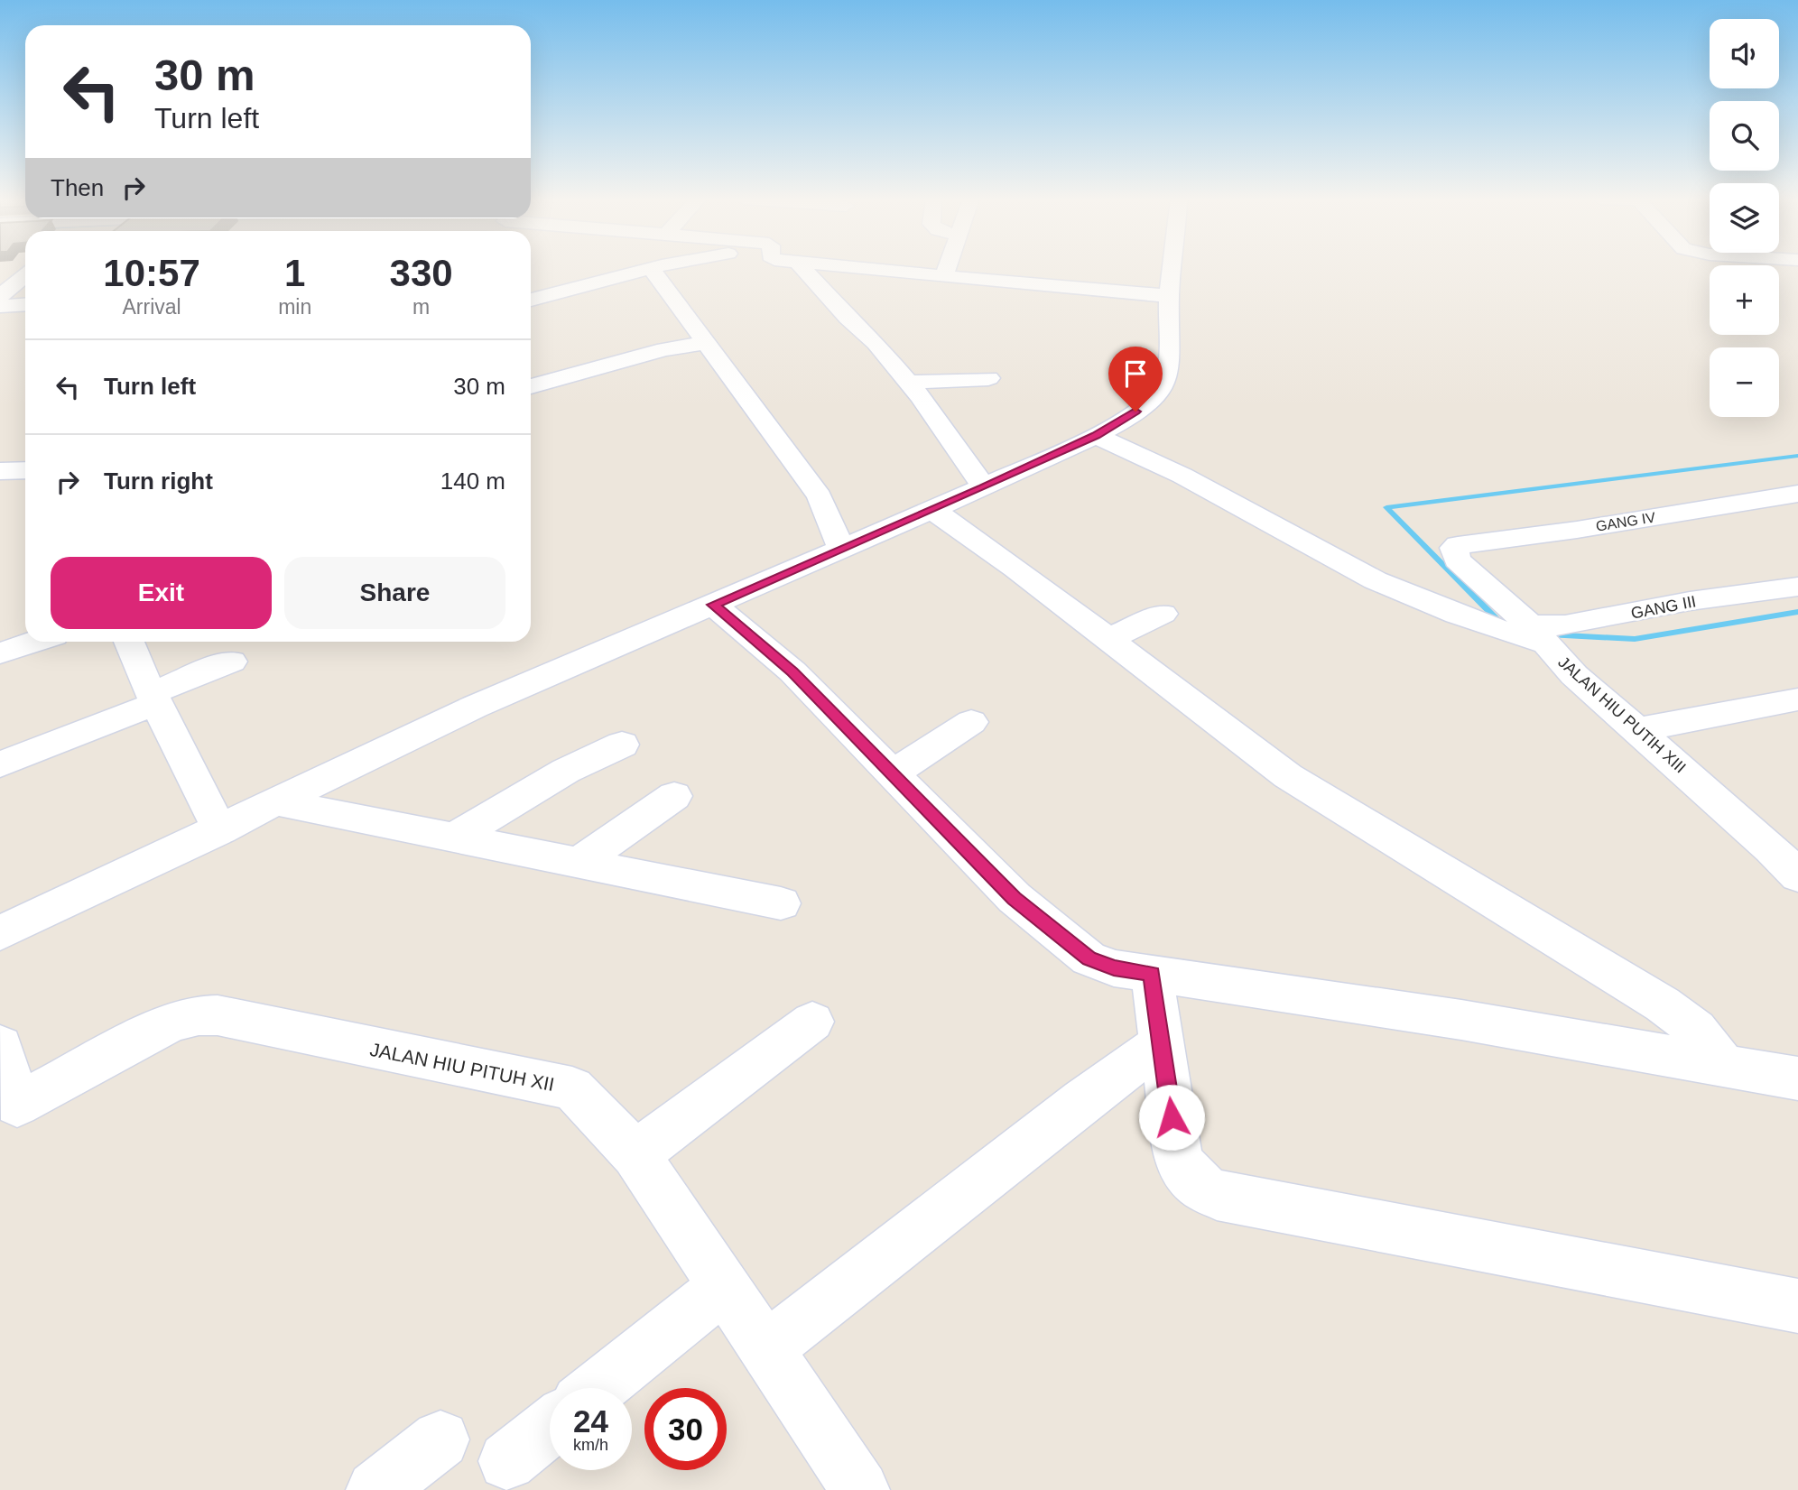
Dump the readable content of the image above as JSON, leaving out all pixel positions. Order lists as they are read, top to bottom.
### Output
{
  "streets": {
    "street": [
      "GANG IV",
      "GANG III",
      "JALAN HIU PUTIH XIII",
      "JALAN HIU PITUH XII"
    ]
  },
  "crossings": [
    ["GANG IV", "JALAN HIU PUTIH XIII"],
    ["GANG III", "JALAN HIU PUTIH XIII"]
  ],
  "page": {
    "map_buttons": ["+", "−"],
    "turn": ["30 m", "Turn left"],
    "then": "Then",
    "eta": [
      "10:57",
      "Arrival",
      "1",
      "min",
      "330",
      "m"
    ],
    "list": [
      {
        "name": "Turn left",
        "value": "30 m"
      },
      {
        "name": "Turn right",
        "value": "140 m"
      }
    ],
    "buttons": ["Exit", "Share"],
    "speed": "24 km/h",
    "limit": "30"
  }
}
